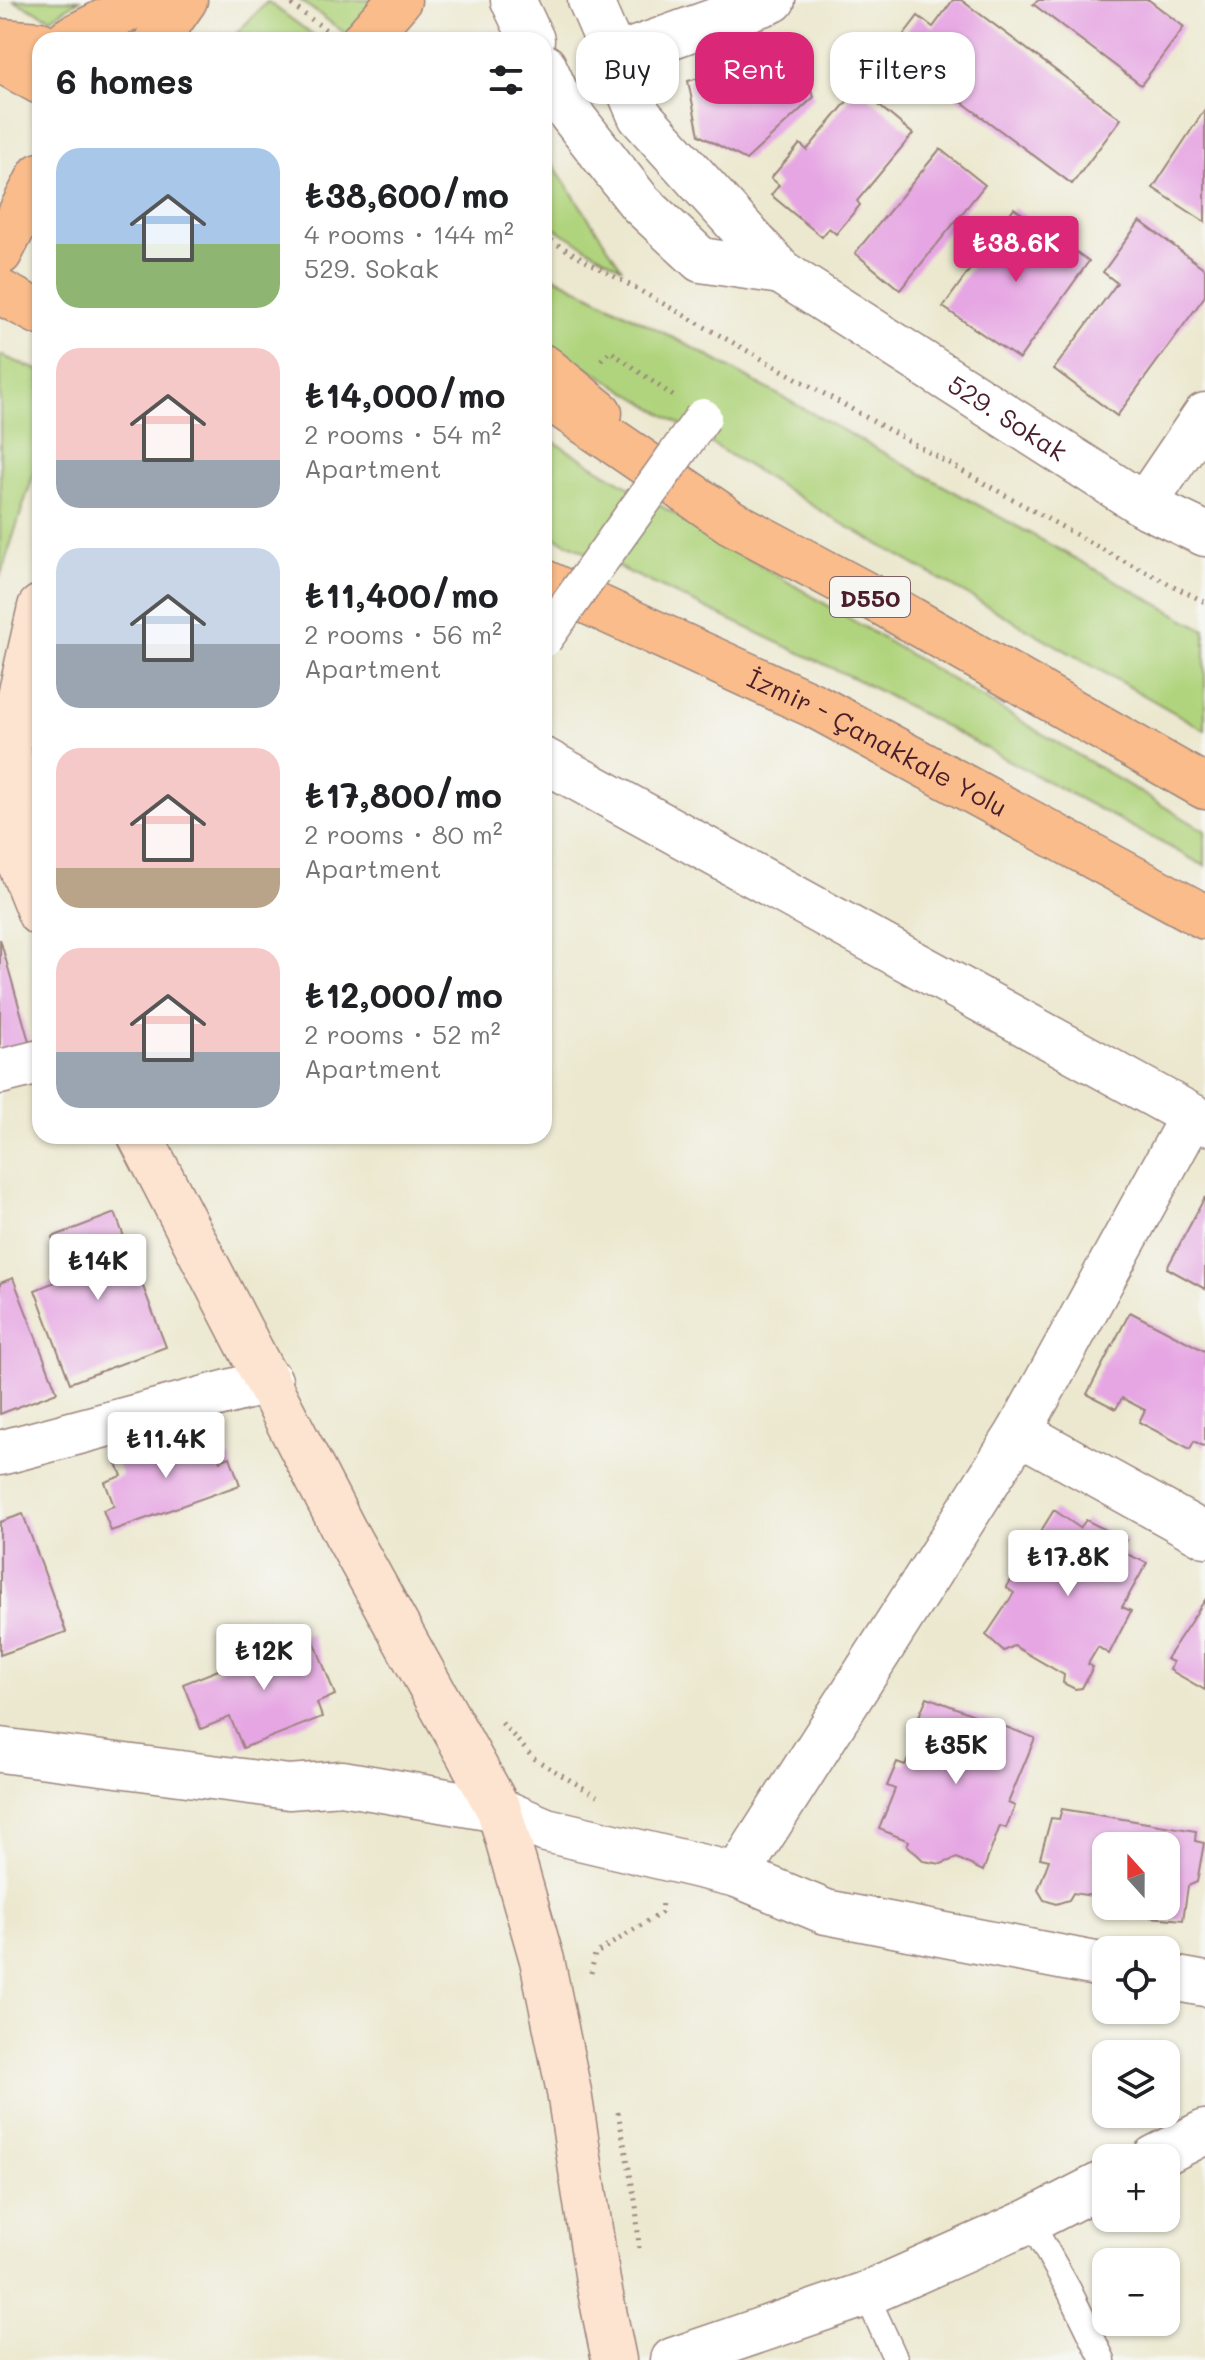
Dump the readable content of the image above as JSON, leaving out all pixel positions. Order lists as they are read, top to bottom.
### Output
{
  "streets": {
    "main road": ["D550", "İzmir - Çanakkale Yolu"],
    "street": ["529. Sokak"]
  },
  "north": "top",
  "page": {
    "chip": ["Buy", "Rent", "Filters"],
    "heading": "6 homes",
    "list": [
      {
        "name": "₺38,600/mo",
        "note": "4 rooms · 144 m² · 529. Sokak"
      },
      {
        "name": "₺14,000/mo",
        "note": "2 rooms · 54 m² · Apartment"
      },
      {
        "name": "₺11,400/mo",
        "note": "2 rooms · 56 m² · Apartment"
      },
      {
        "name": "₺17,800/mo",
        "note": "2 rooms · 80 m² · Apartment"
      },
      {
        "name": "₺12,000/mo",
        "note": "2 rooms · 52 m² · Apartment"
      }
    ],
    "price": [
      "₺38.6K",
      "₺14K",
      "₺11.4K",
      "₺17.8K",
      "₺12K",
      "₺35K"
    ],
    "map_buttons": ["+", "−"]
  }
}
